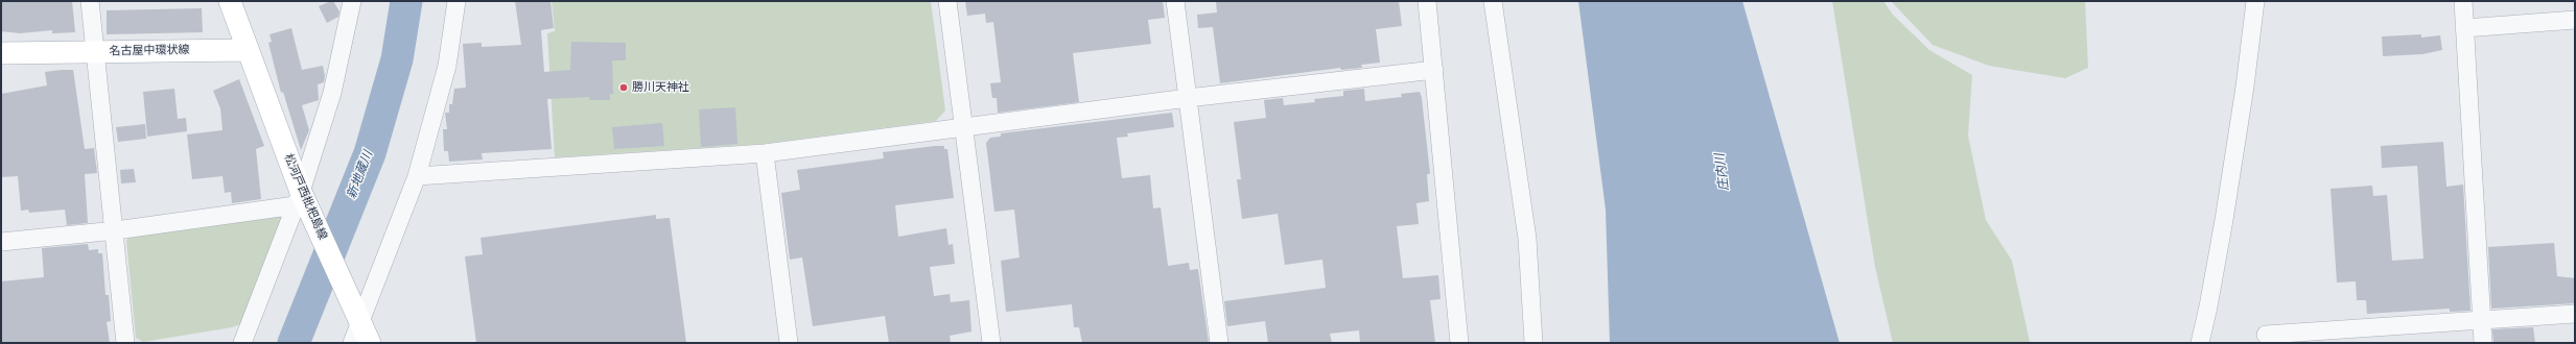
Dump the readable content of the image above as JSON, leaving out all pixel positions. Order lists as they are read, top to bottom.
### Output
{
  "streets": {
    "main road": ["名古屋中環状線", "松河戸西枇杷島線"]
  },
  "crossings": [
    ["名古屋中環状線", "松河戸西枇杷島線"]
  ],
  "water": ["庄内川", "新地蔵川"],
  "places": ["勝川天神社"]
}
